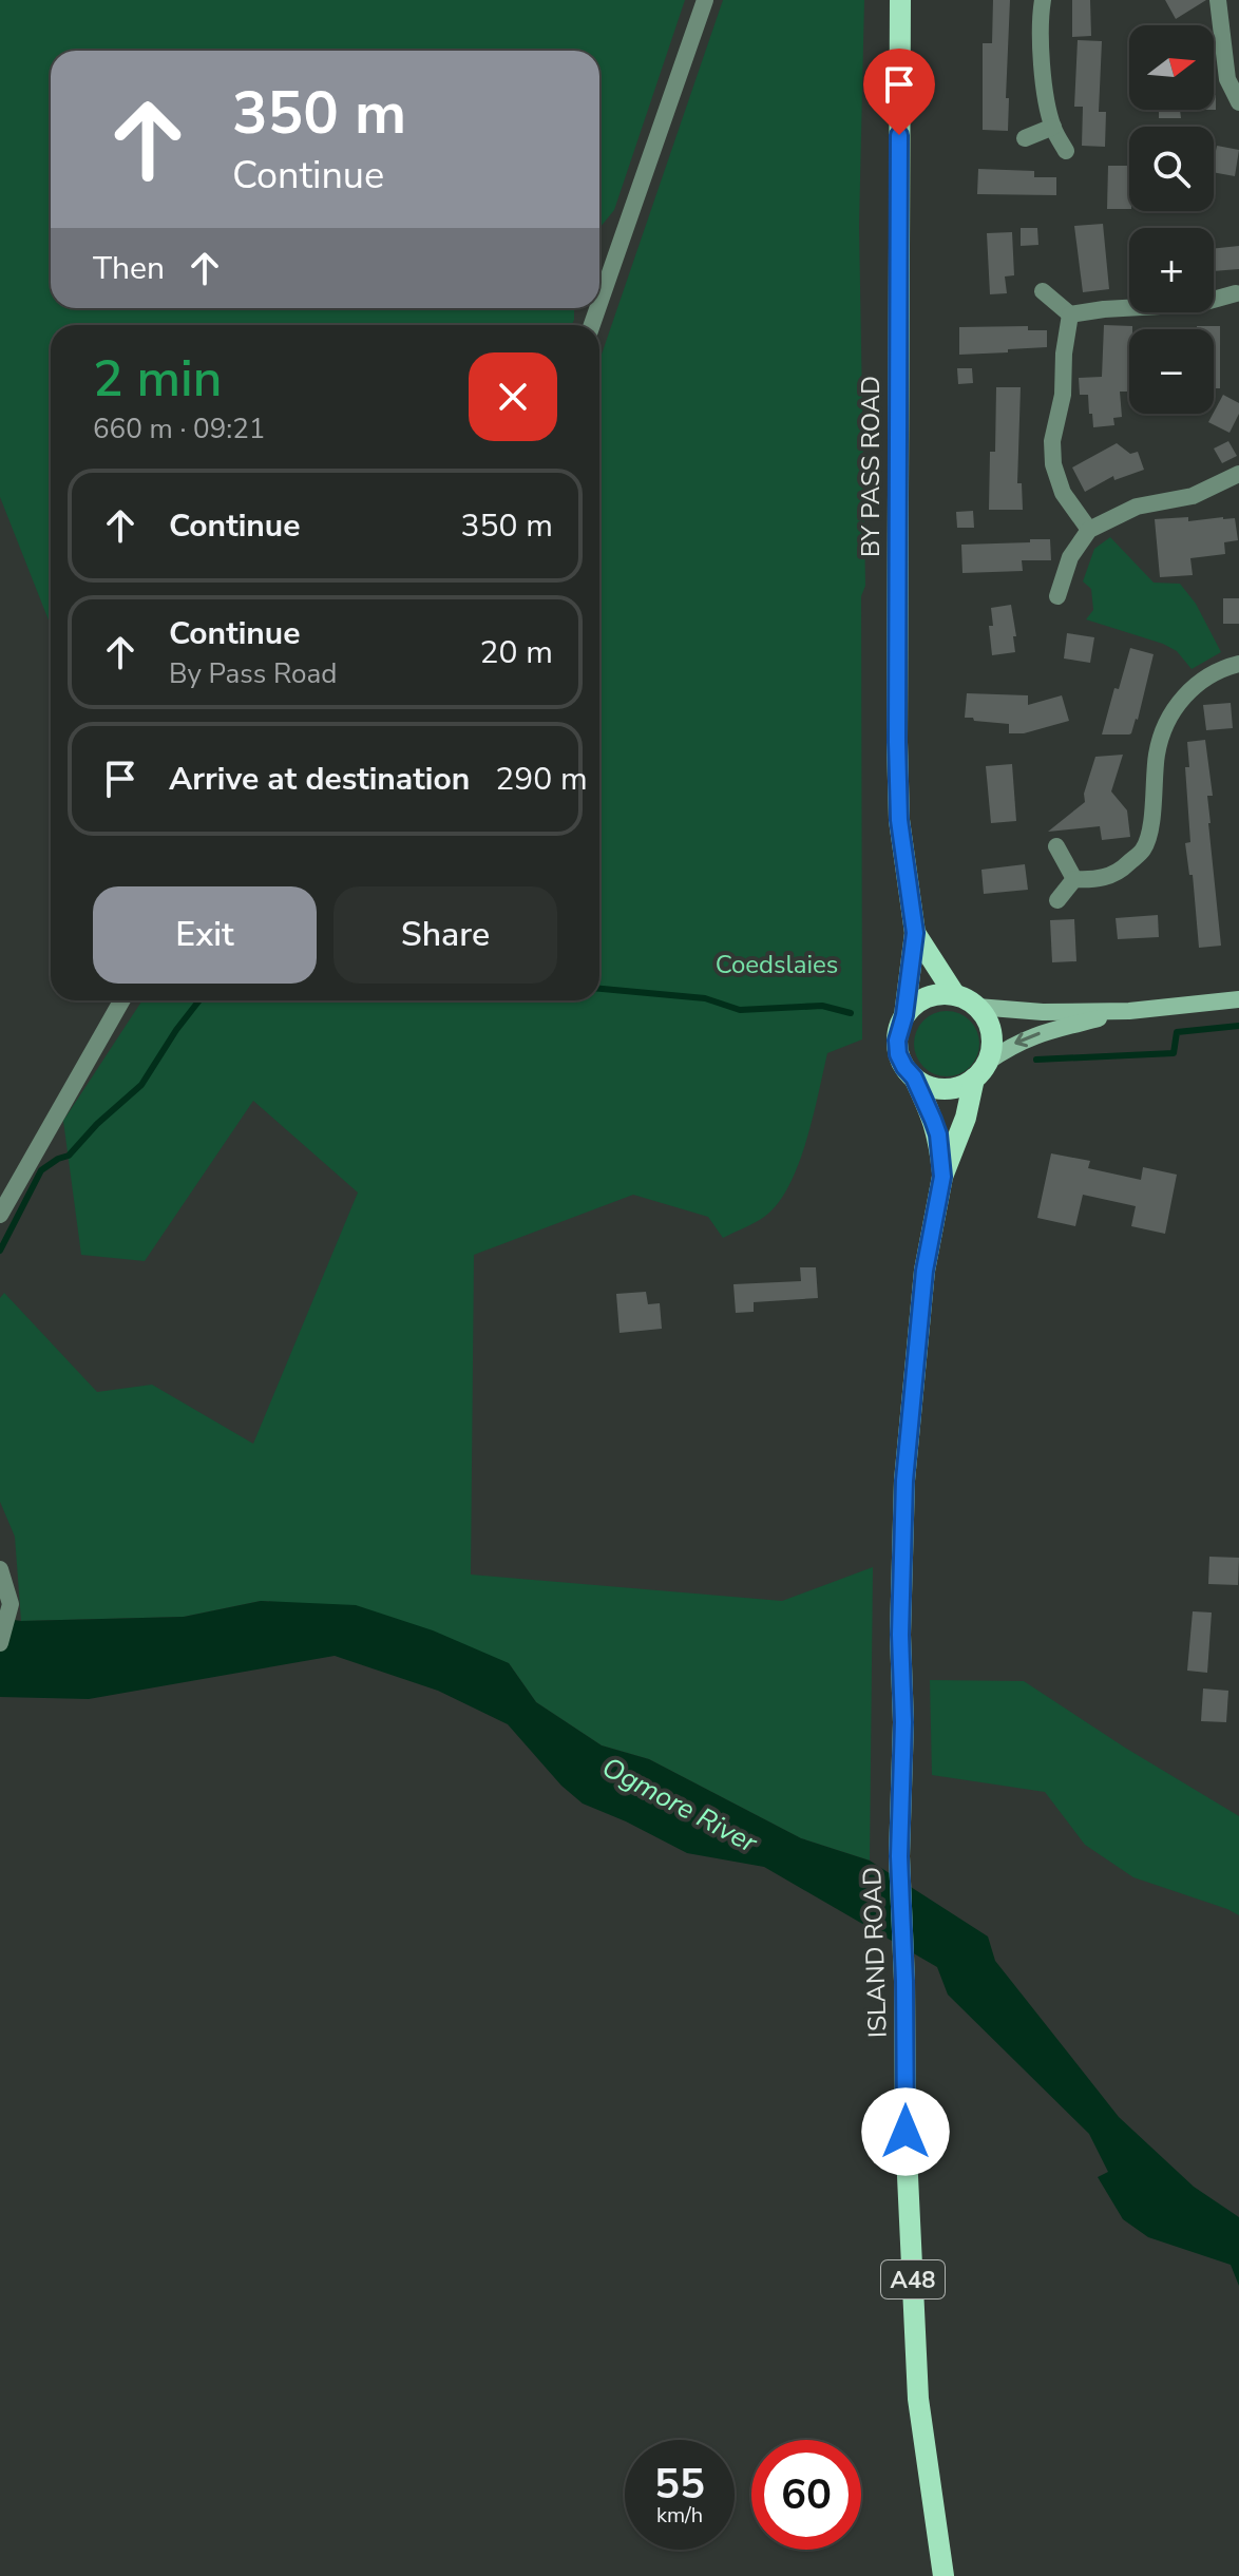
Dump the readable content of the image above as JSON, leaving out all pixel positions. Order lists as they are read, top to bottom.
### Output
{
  "streets": {
    "main road": ["BY PASS ROAD", "ISLAND ROAD", "A48"]
  },
  "crossings": [
    ["BY PASS ROAD", "ISLAND ROAD"]
  ],
  "water": ["Ogmore River"],
  "parks": ["Coedslaies"],
  "north": "right",
  "page": {
    "map_buttons": ["+", "−"],
    "turn": ["350 m", "Continue"],
    "then": "Then",
    "heading": ["2 min", "660 m · 09:21"],
    "list": [
      {
        "name": "Continue",
        "value": "350 m"
      },
      {
        "name": "Continue",
        "note": "By Pass Road",
        "value": "20 m"
      },
      {
        "name": "Arrive at destination",
        "value": "290 m"
      }
    ],
    "buttons": ["Exit", "Share"],
    "speed": "55 km/h",
    "limit": "60"
  }
}
